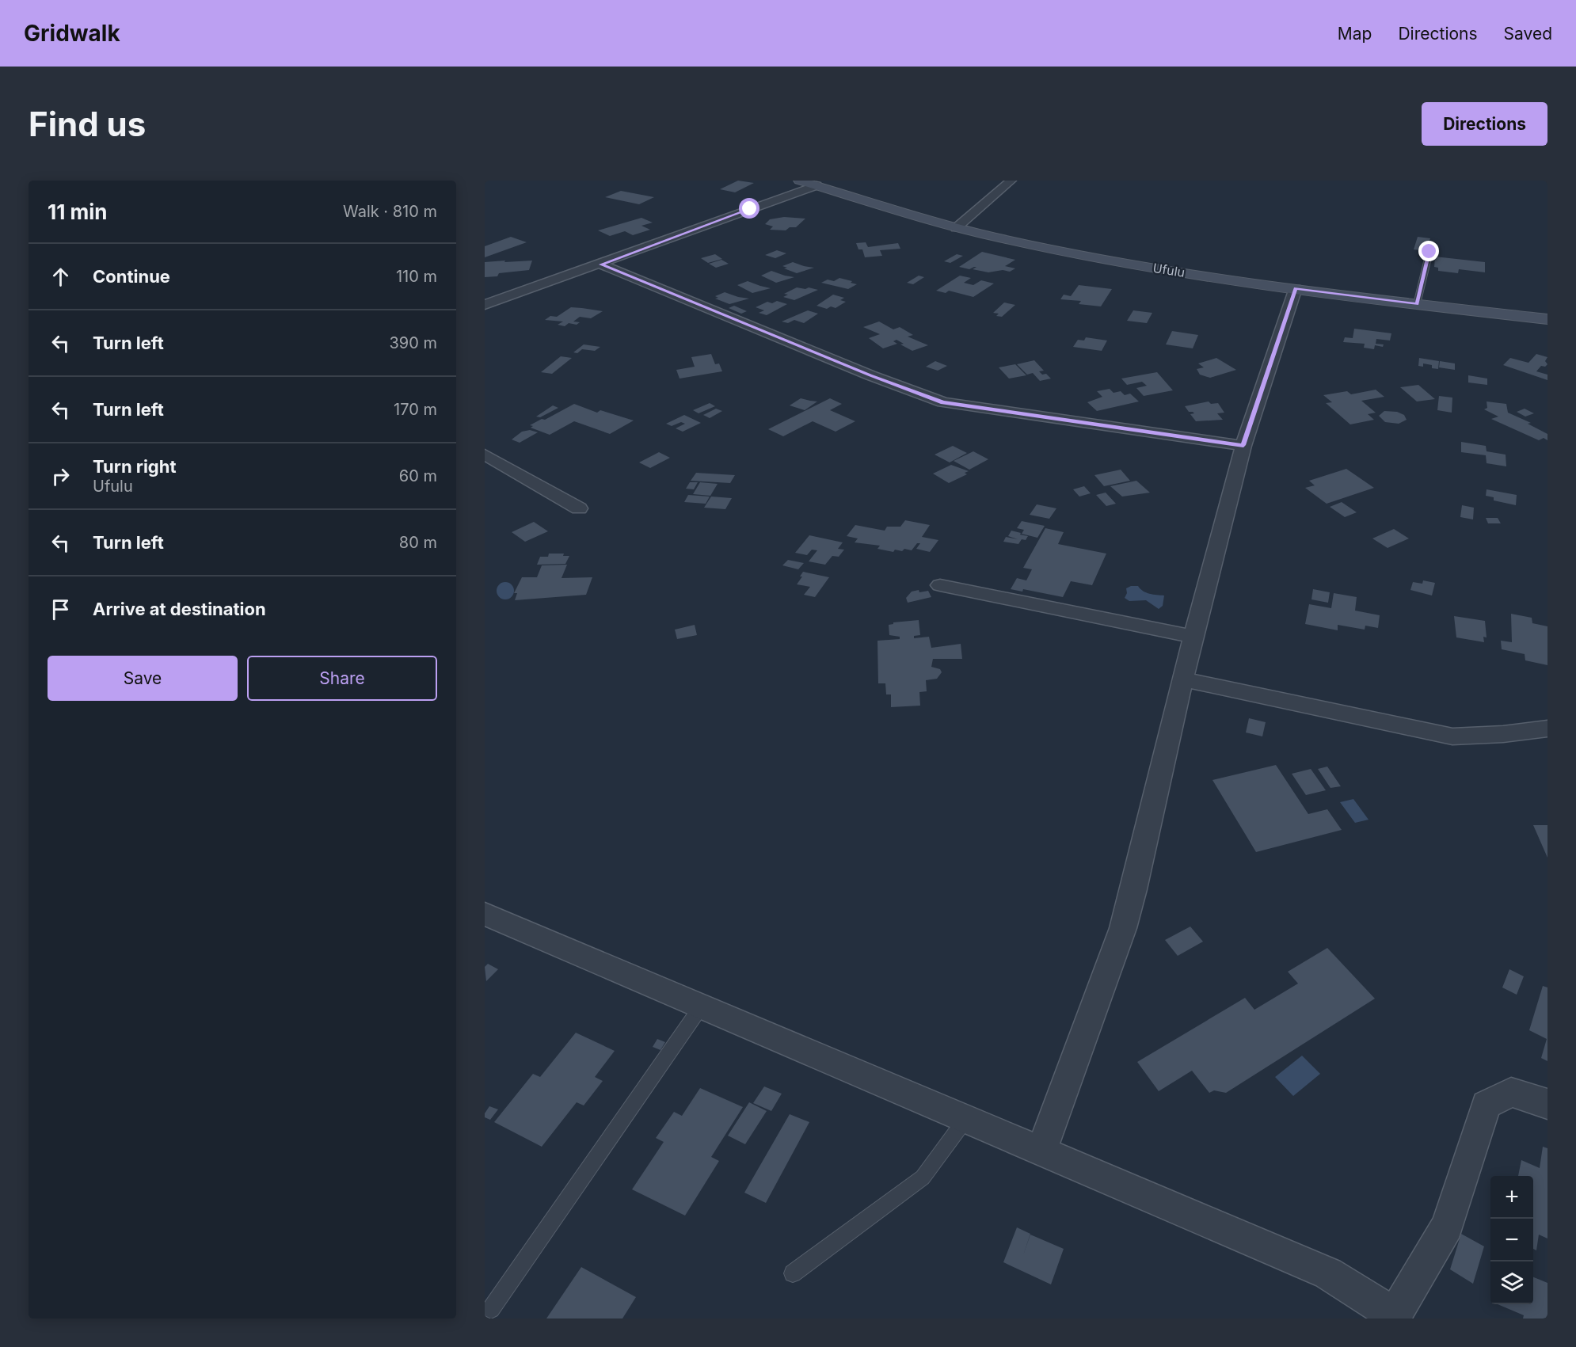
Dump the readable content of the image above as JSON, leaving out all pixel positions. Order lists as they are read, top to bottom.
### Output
{
  "streets": {
    "street": ["Ufulu"]
  },
  "page": {
    "header": "Gridwalk",
    "nav": ["Map", "Directions", "Saved"],
    "buttons": [
      "Directions",
      ["Save", "Share"]
    ],
    "title": "Find us",
    "heading": ["11 min", "Walk · 810 m"],
    "list": [
      ["Continue", "110 m"],
      ["Turn left", "390 m"],
      ["Turn left", "170 m"],
      ["Turn right", "Ufulu", "60 m"],
      ["Turn left", "80 m"],
      "Arrive at destination"
    ],
    "map_buttons": ["+", "−"]
  }
}
